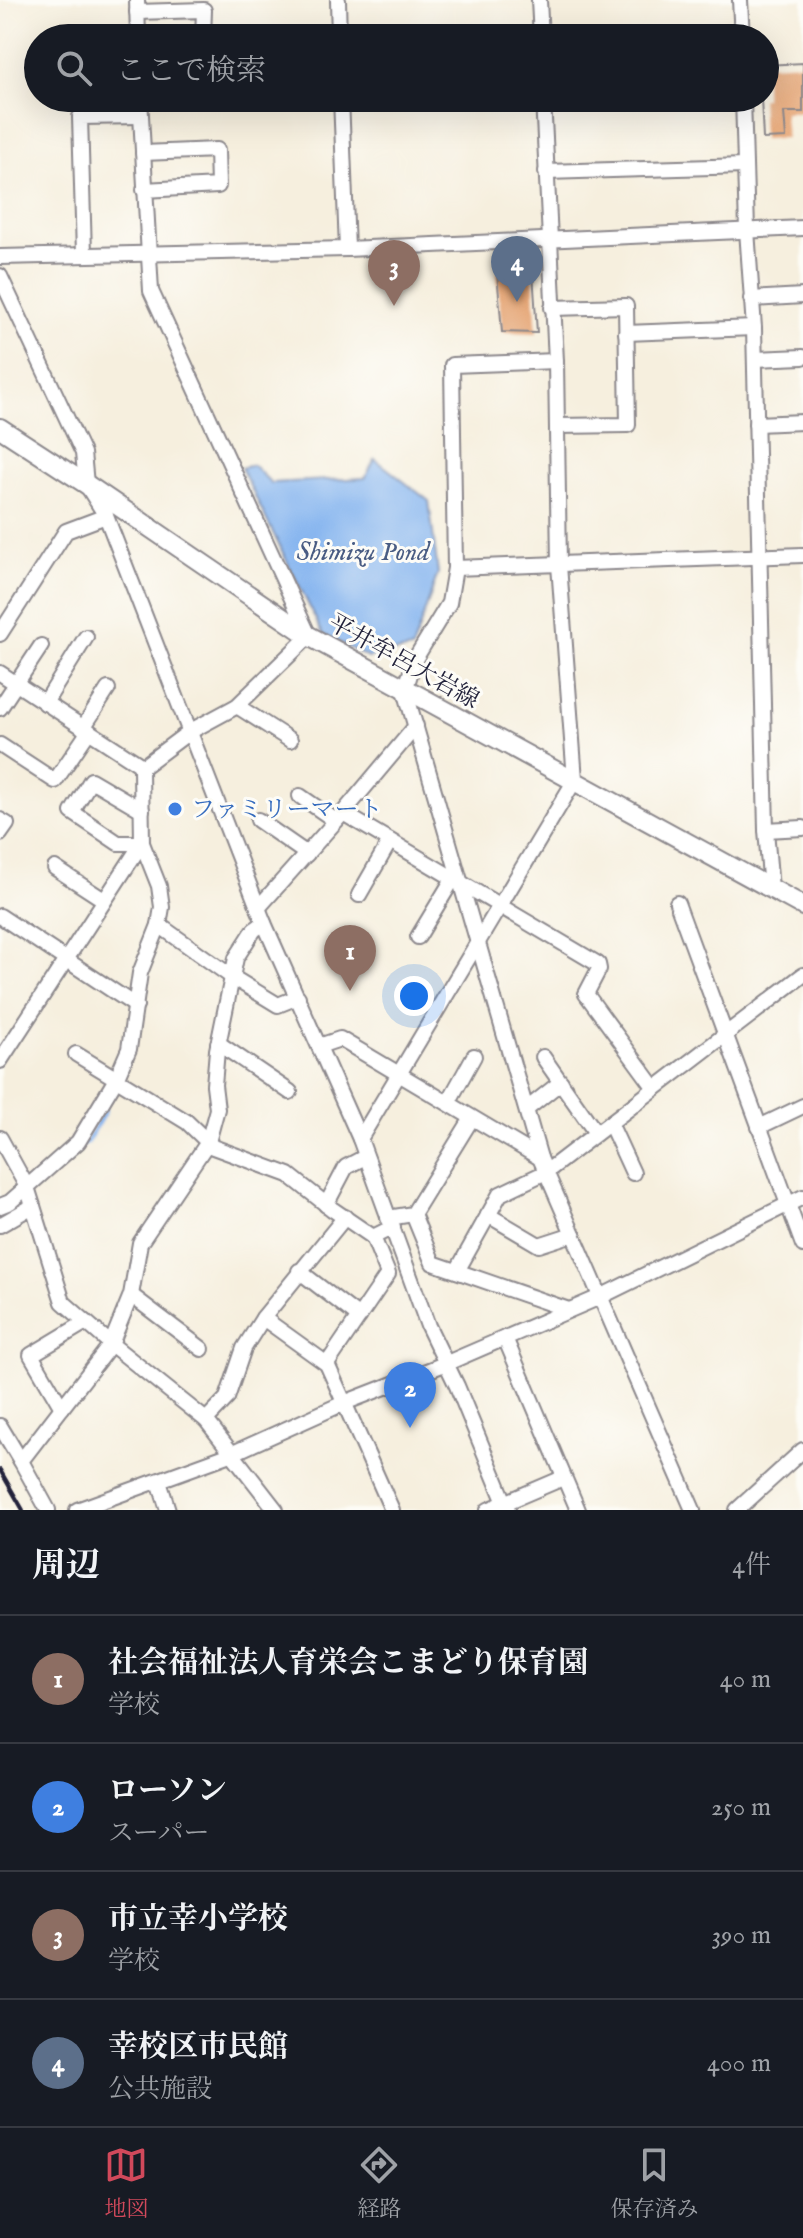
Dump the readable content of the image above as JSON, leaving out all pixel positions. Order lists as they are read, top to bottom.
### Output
{
  "streets": {
    "main road": ["平井牟呂大岩線"]
  },
  "water": ["Shimizu Pond"],
  "places": ["ファミリーマート"],
  "page": {
    "search": "ここで検索",
    "pins": [
      "4",
      "3",
      "1",
      "2"
    ],
    "heading": ["周辺", "4件"],
    "list": [
      {
        "mark": "1",
        "name": "社会福祉法人育栄会こまどり保育園",
        "note": "学校",
        "value": "40 m"
      },
      {
        "mark": "2",
        "name": "ローソン",
        "note": "スーパー",
        "value": "250 m"
      },
      {
        "mark": "3",
        "name": "市立幸小学校",
        "note": "学校",
        "value": "390 m"
      },
      {
        "mark": "4",
        "name": "幸校区市民館",
        "note": "公共施設",
        "value": "400 m"
      }
    ],
    "nav": ["地図", "経路", "保存済み"]
  }
}
